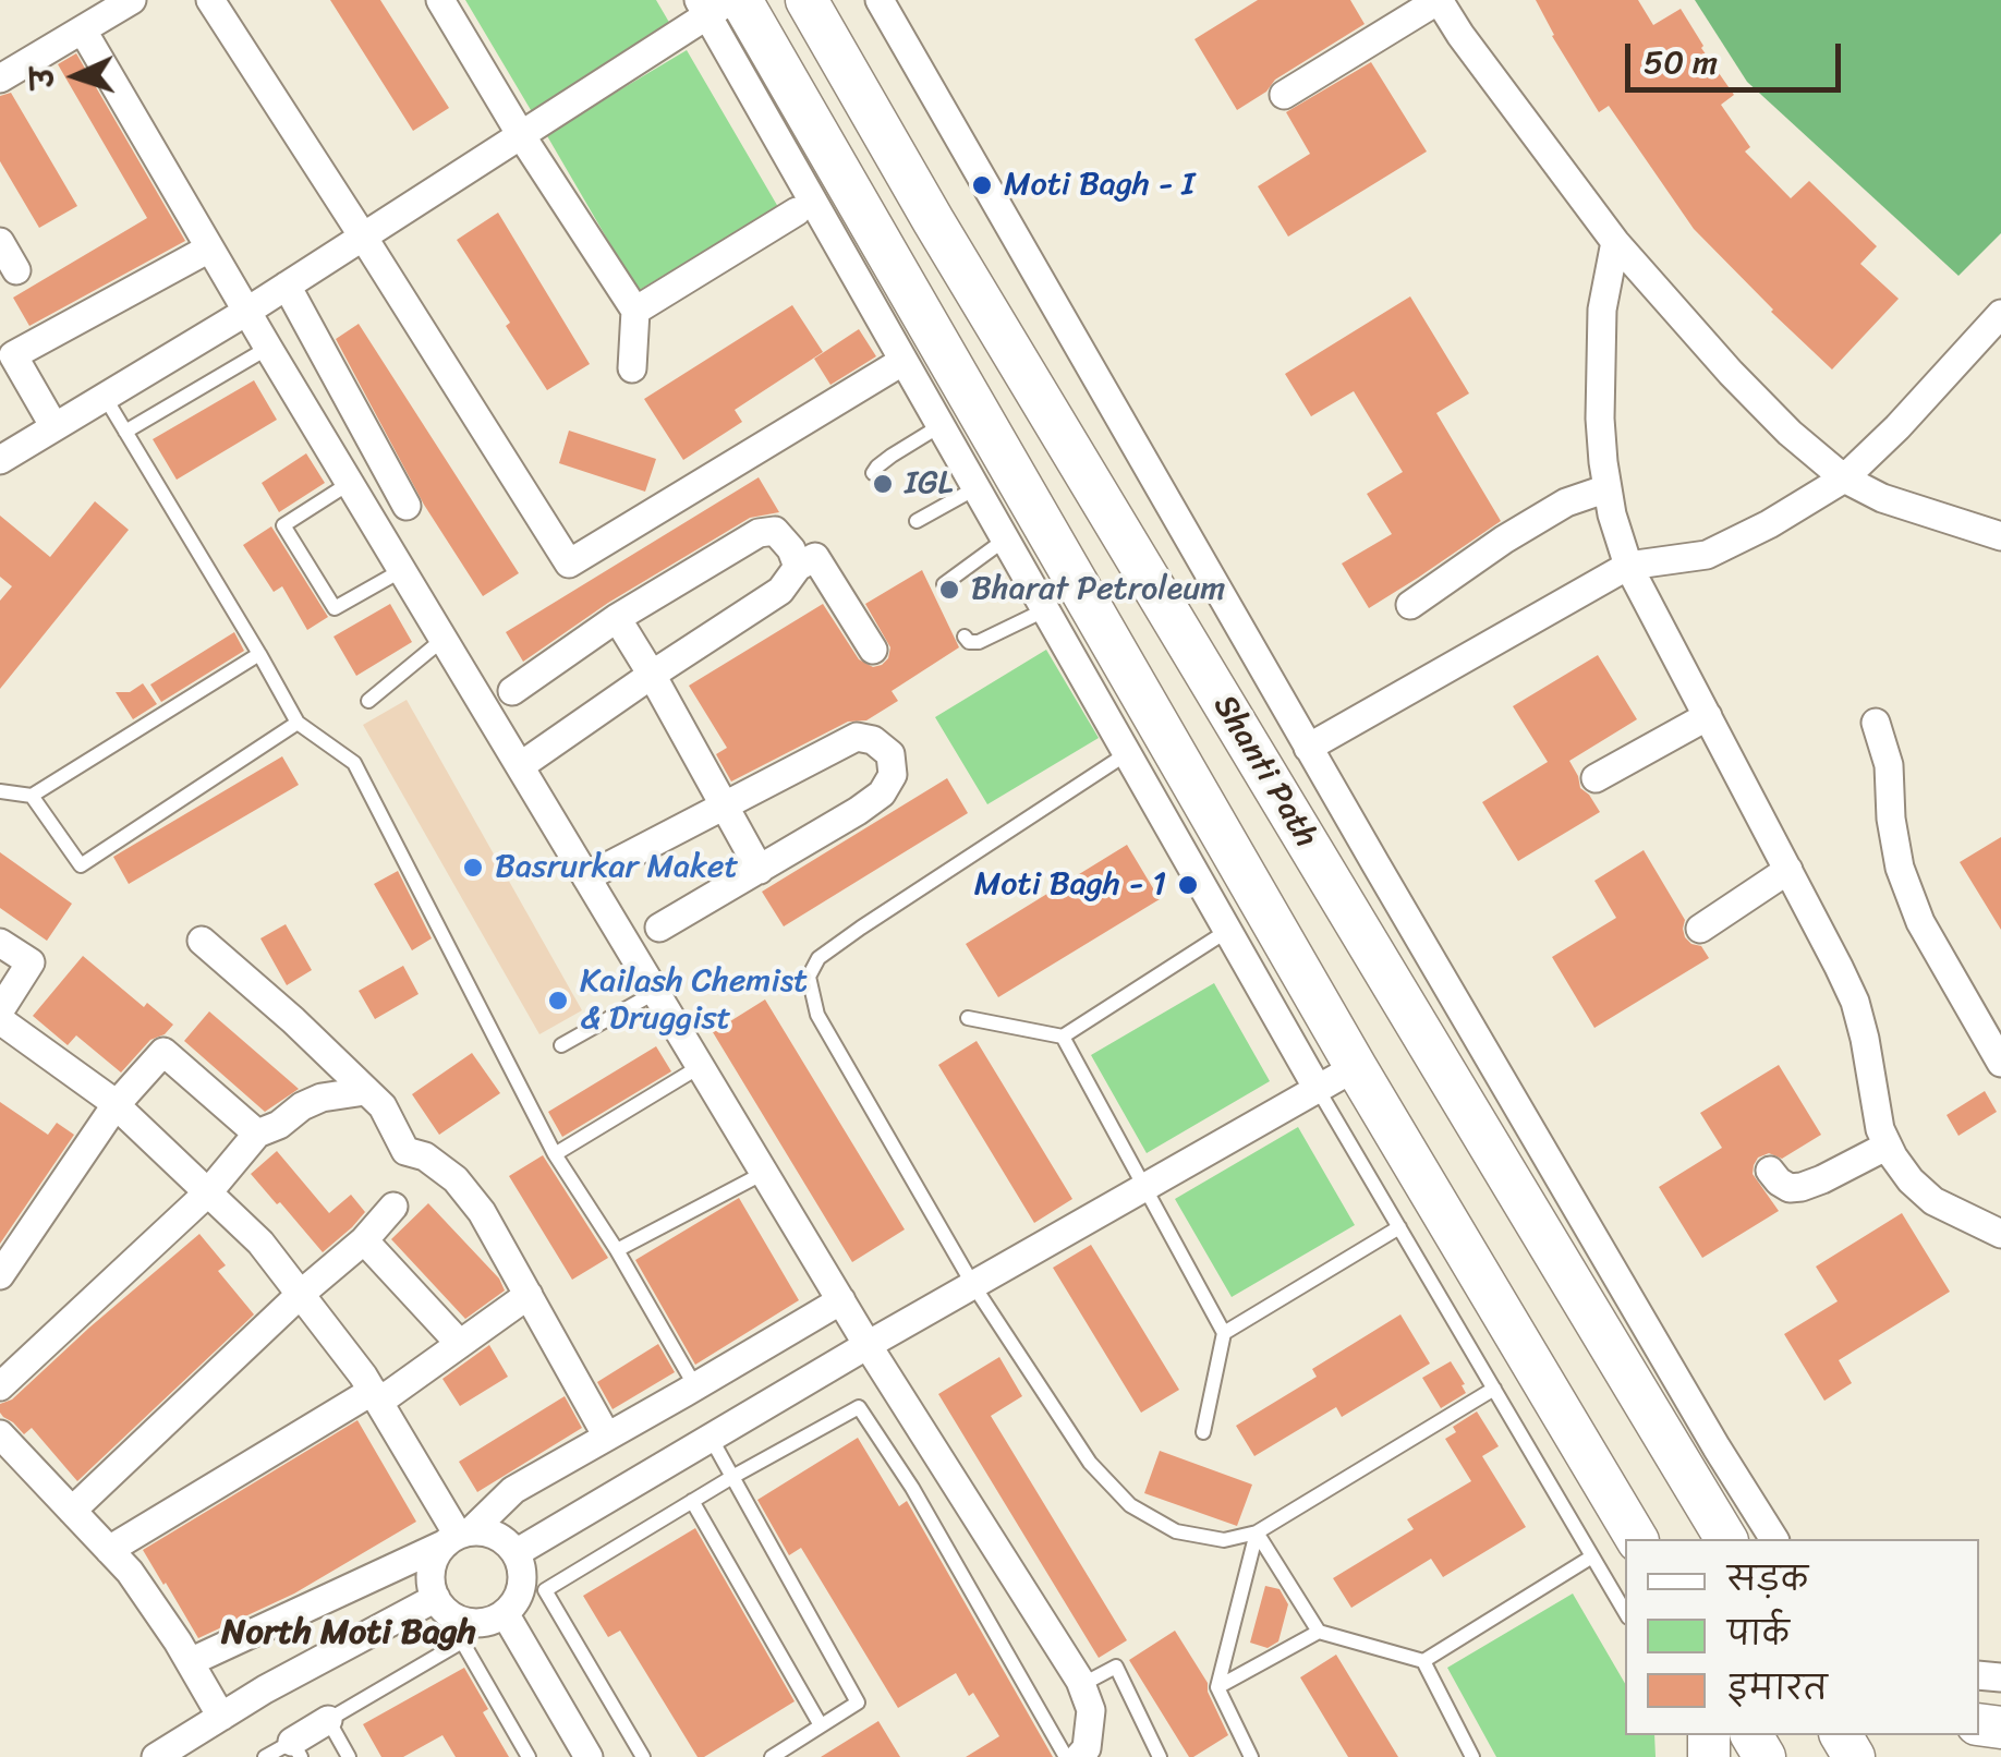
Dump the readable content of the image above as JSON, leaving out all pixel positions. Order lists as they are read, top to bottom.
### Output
{
  "streets": {
    "main road": ["Shanti Path"]
  },
  "districts": ["North Moti Bagh"],
  "places": [
    "Moti Bagh - I",
    "IGL",
    "Bharat Petroleum",
    "Basrurkar Maket",
    "Moti Bagh - 1",
    "Kailash Chemist & Druggist"
  ],
  "legend": ["सड़क", "पार्क", "इमारत"],
  "scale_bar": "50 m",
  "north": "left"
}
